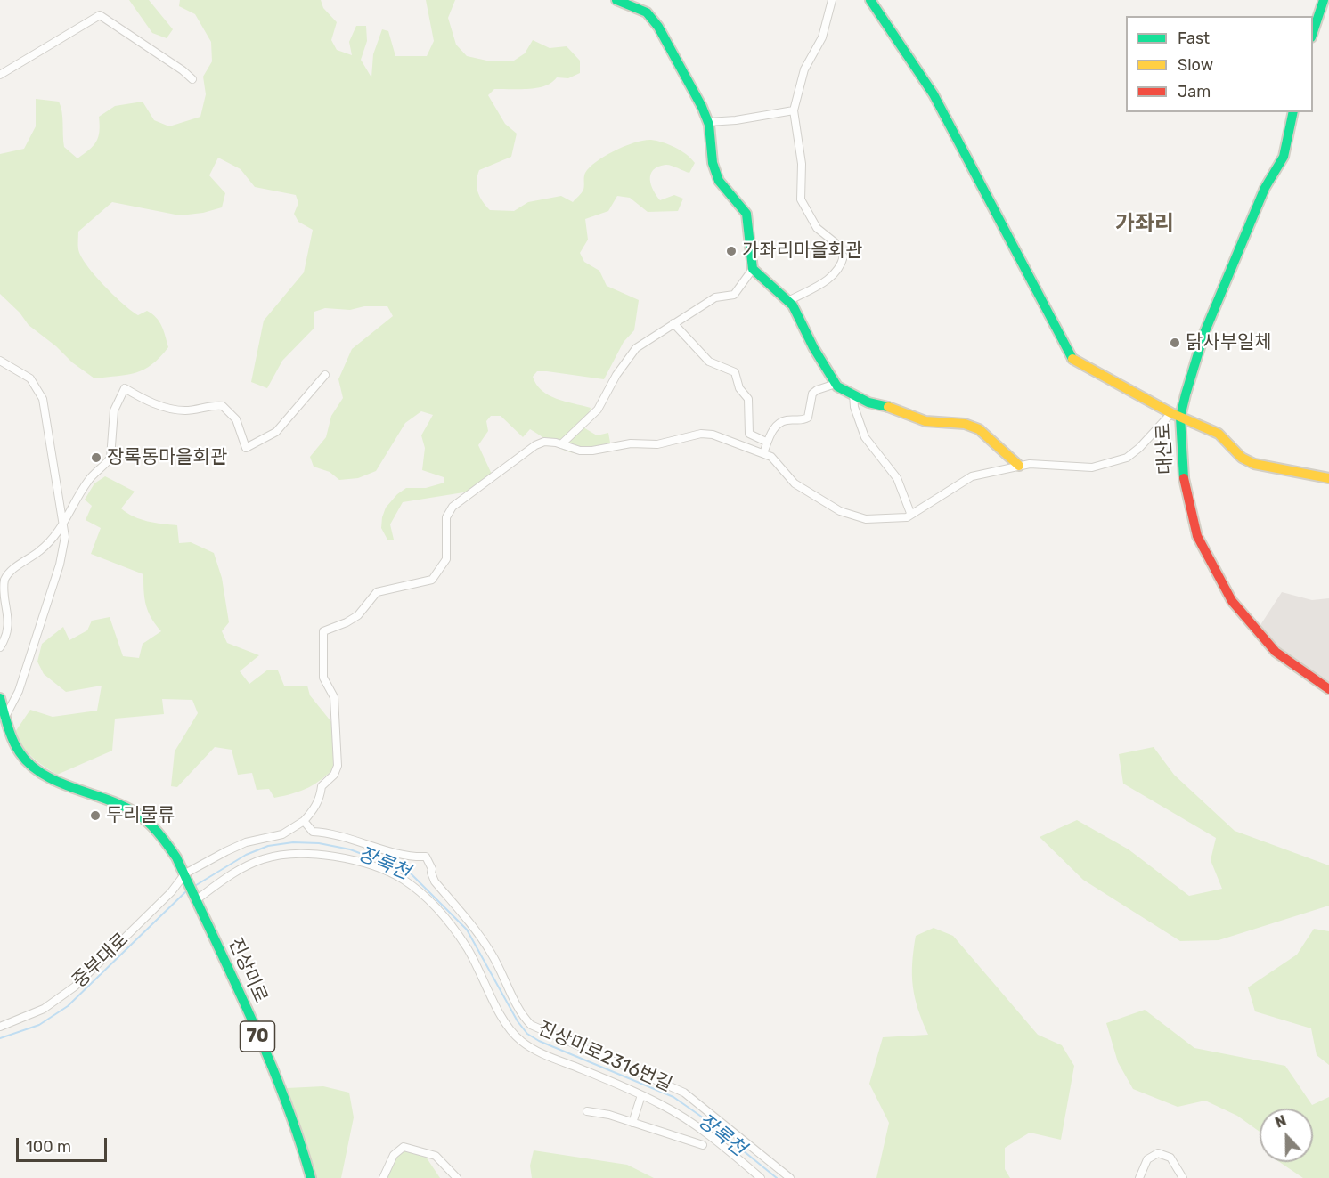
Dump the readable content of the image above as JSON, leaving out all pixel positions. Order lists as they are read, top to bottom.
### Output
{
  "streets": {
    "street": [
      "대산로",
      "중부대로",
      "진상미로",
      "70",
      "진상미로2316번길"
    ]
  },
  "crossings": [
    ["중부대로", "70"],
    ["진상미로", "70"]
  ],
  "districts": ["가좌리"],
  "water": ["장록천"],
  "places": [
    "가좌리마을회관",
    "닭사부일체",
    "장록동마을회관",
    "두리물류"
  ],
  "legend": ["Fast", "Slow", "Jam"],
  "scale_bar": "100 m",
  "north": "top"
}
